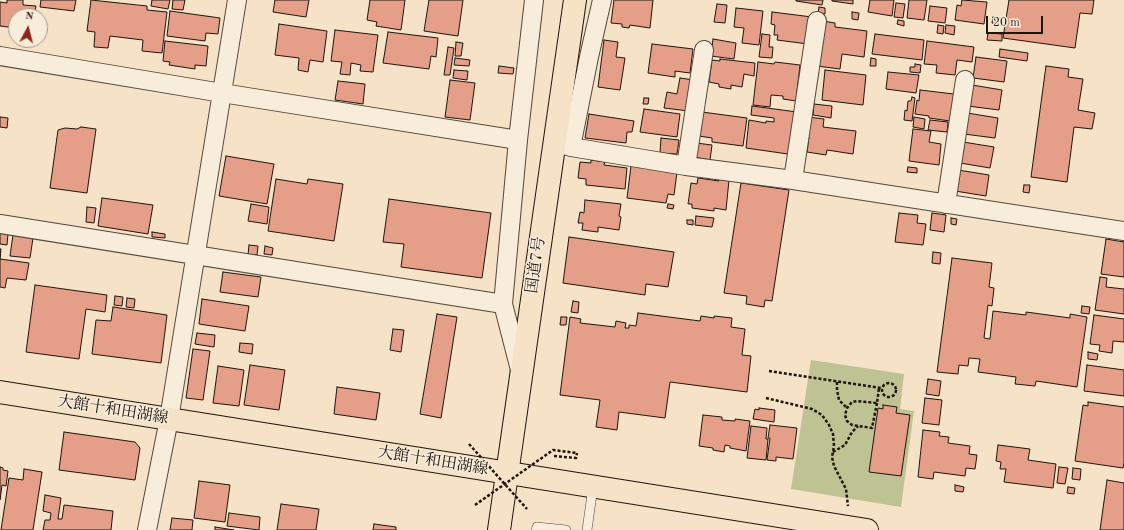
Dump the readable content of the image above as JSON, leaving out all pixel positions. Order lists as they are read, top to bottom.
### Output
{
  "streets": {
    "main road": ["国道7号", "大館十和田湖線"]
  },
  "crossings": [
    ["国道7号", "大館十和田湖線"]
  ],
  "scale_bar": "20 m",
  "north": "top"
}
